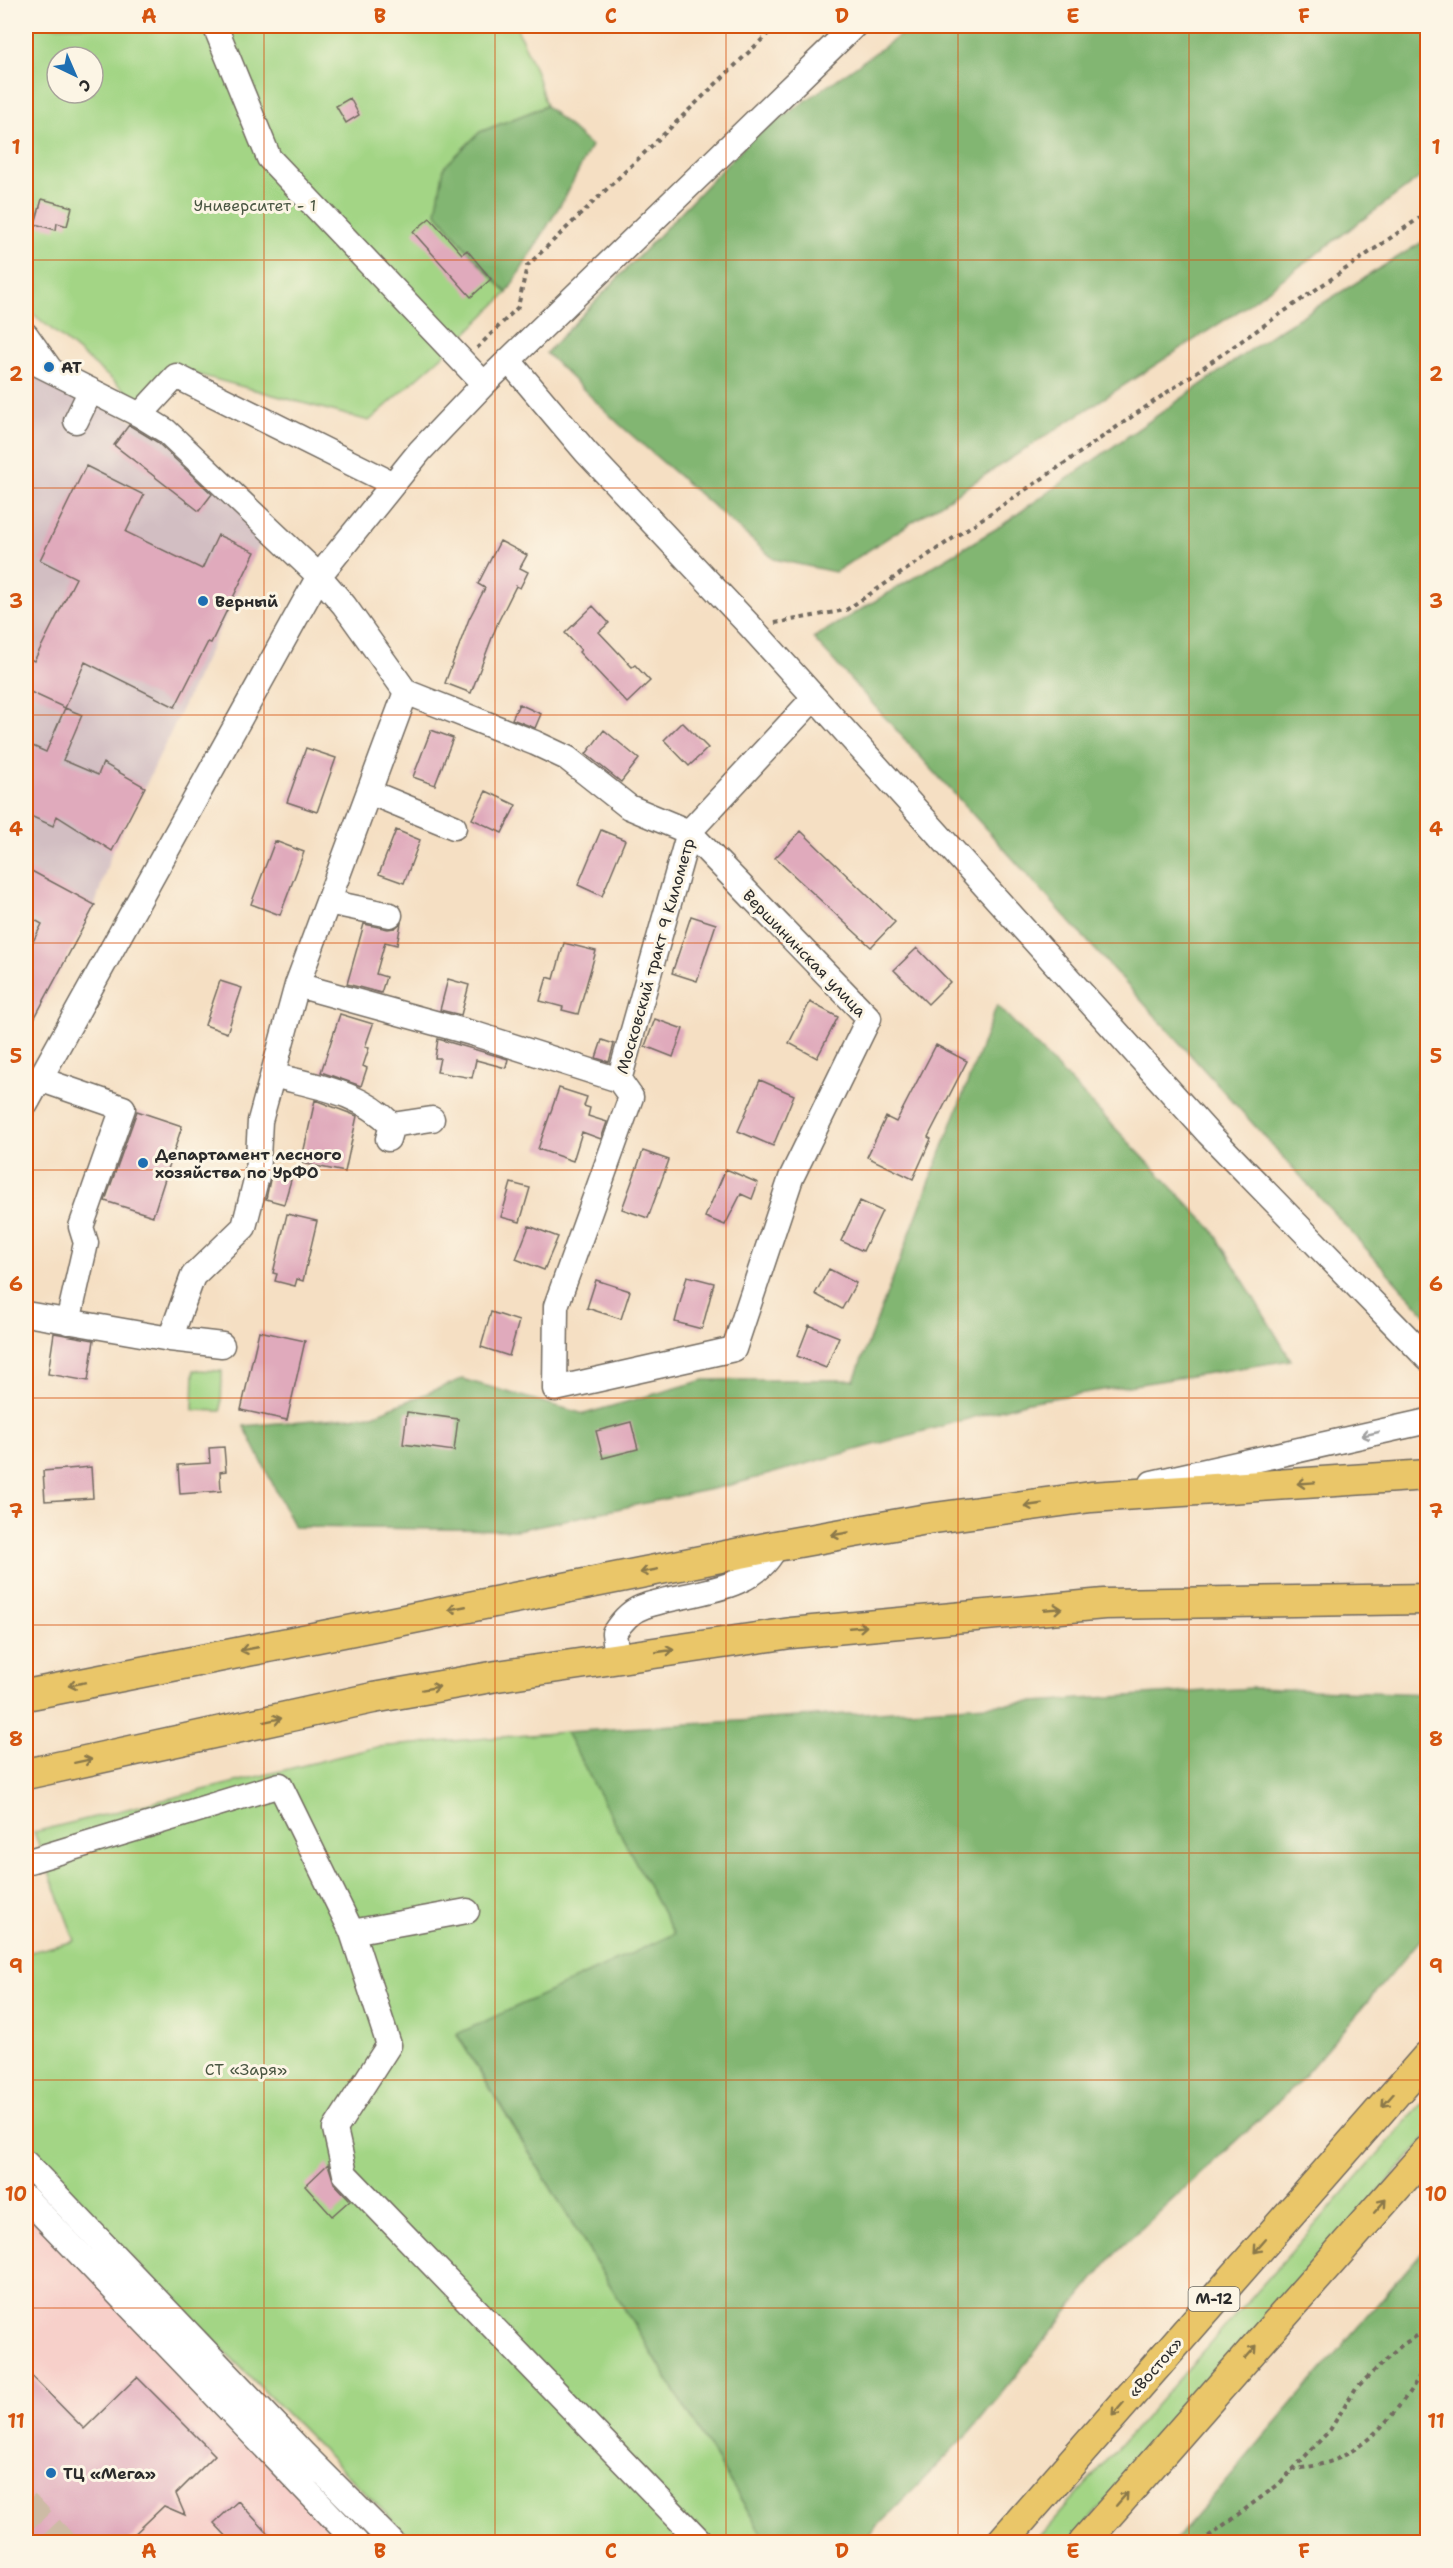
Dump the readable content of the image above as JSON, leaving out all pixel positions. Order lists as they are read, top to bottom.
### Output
{
  "streets": {
    "main road": ["М-12", "«Восток»"],
    "street": ["Вершининская улица", "Московский тракт 9 Километр"]
  },
  "crossings": [
    ["Вершининская улица", "Московский тракт 9 Километр"]
  ],
  "parks": ["Университет - 1", "СТ «Заря»"],
  "places": [
    "AT",
    "Верный",
    "Департамент лесного хозяйства по УрФО",
    "ТЦ «Мега»"
  ],
  "north": "bottom right",
  "grid": {
    "columns": [
      "A",
      "B",
      "C",
      "D",
      "E",
      "F"
    ],
    "rows": [
      "1",
      "2",
      "3",
      "4",
      "5",
      "6",
      "7",
      "8",
      "9",
      "10",
      "11"
    ]
  }
}
